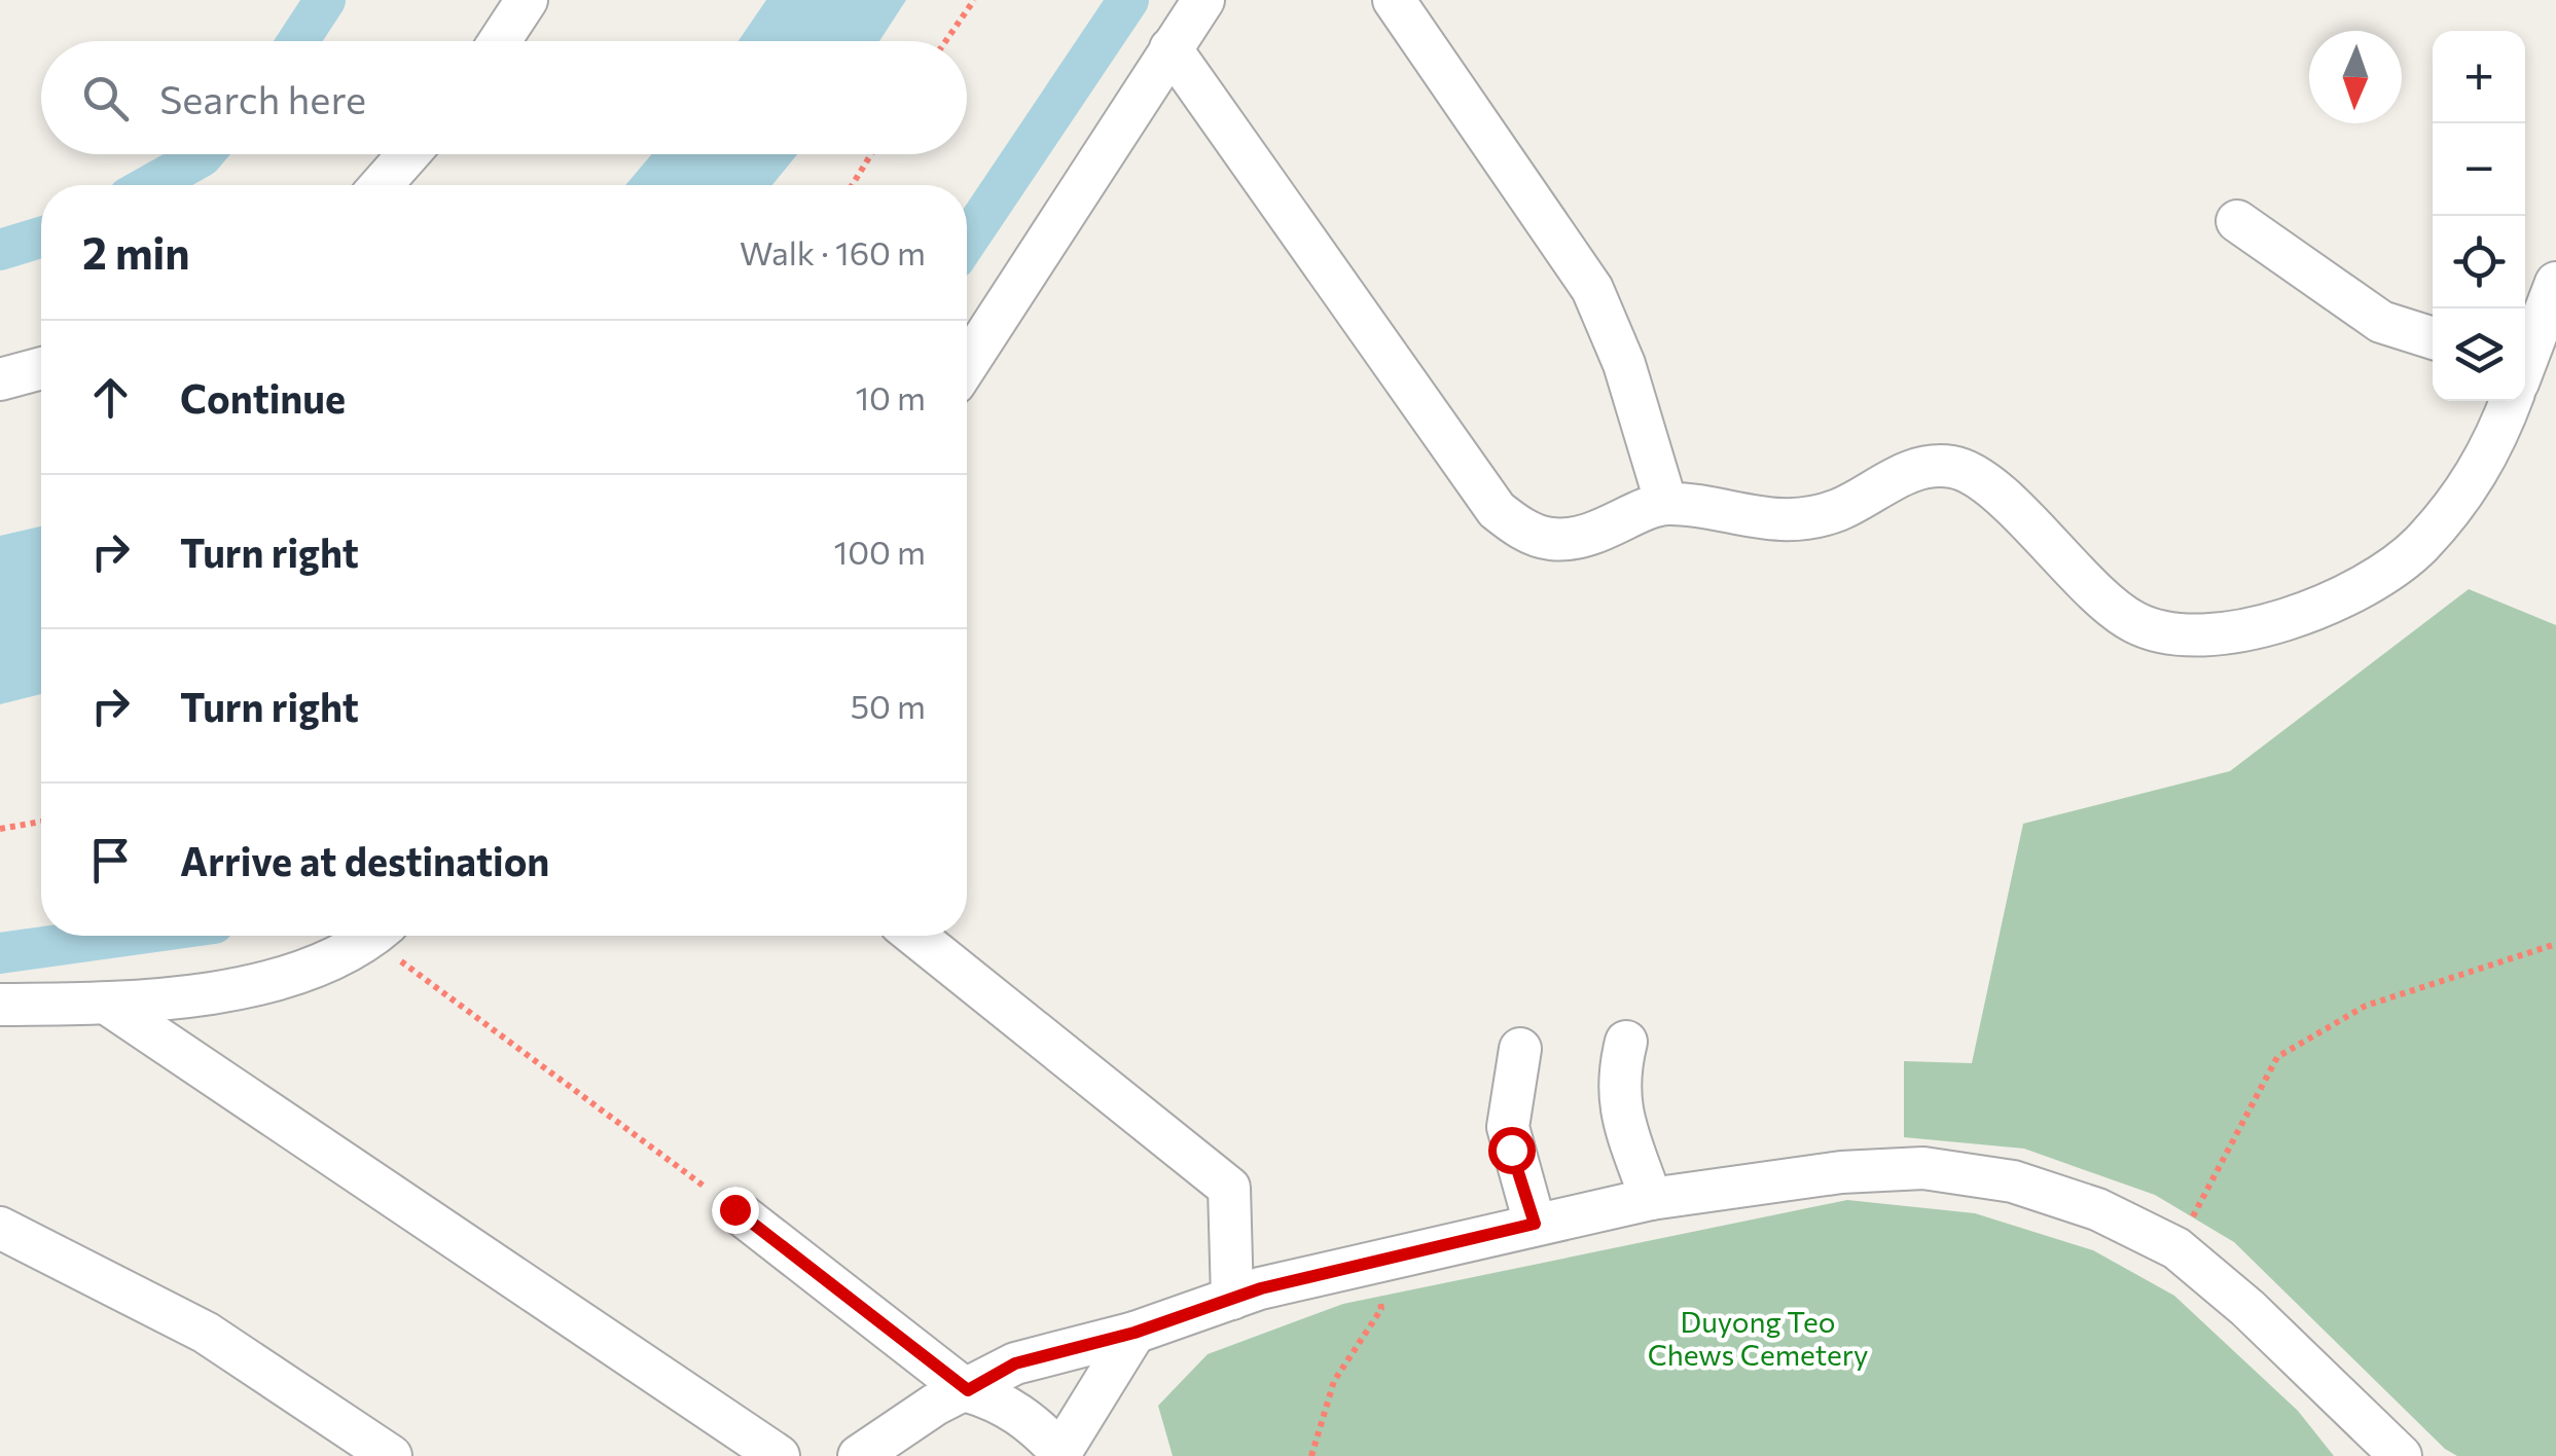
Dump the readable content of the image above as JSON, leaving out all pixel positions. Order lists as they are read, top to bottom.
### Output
{
  "parks": ["Duyong Teo Chews Cemetery"],
  "north": "bottom",
  "page": {
    "map_buttons": ["+", "−"],
    "search": "Search here",
    "heading": ["2 min", "Walk · 160 m"],
    "list": [
      ["Continue", "10 m"],
      ["Turn right", "100 m"],
      ["Turn right", "50 m"],
      "Arrive at destination"
    ]
  }
}
